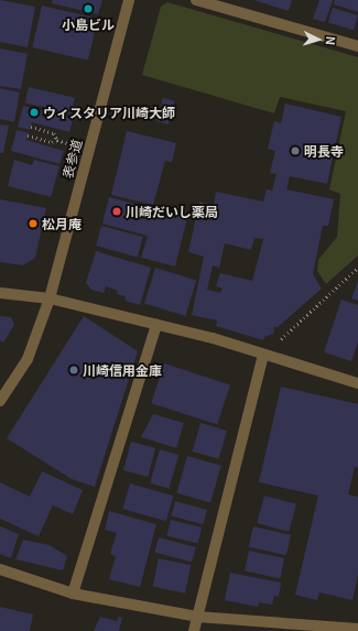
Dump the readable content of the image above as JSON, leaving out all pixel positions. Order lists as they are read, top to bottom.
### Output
{
  "streets": {
    "street": ["表参道"]
  },
  "places": [
    "小島ビル",
    "ウィスタリア川崎大師",
    "明長寺",
    "川崎だいし薬局",
    "松月庵",
    "川崎信用金庫"
  ],
  "north": "right"
}
